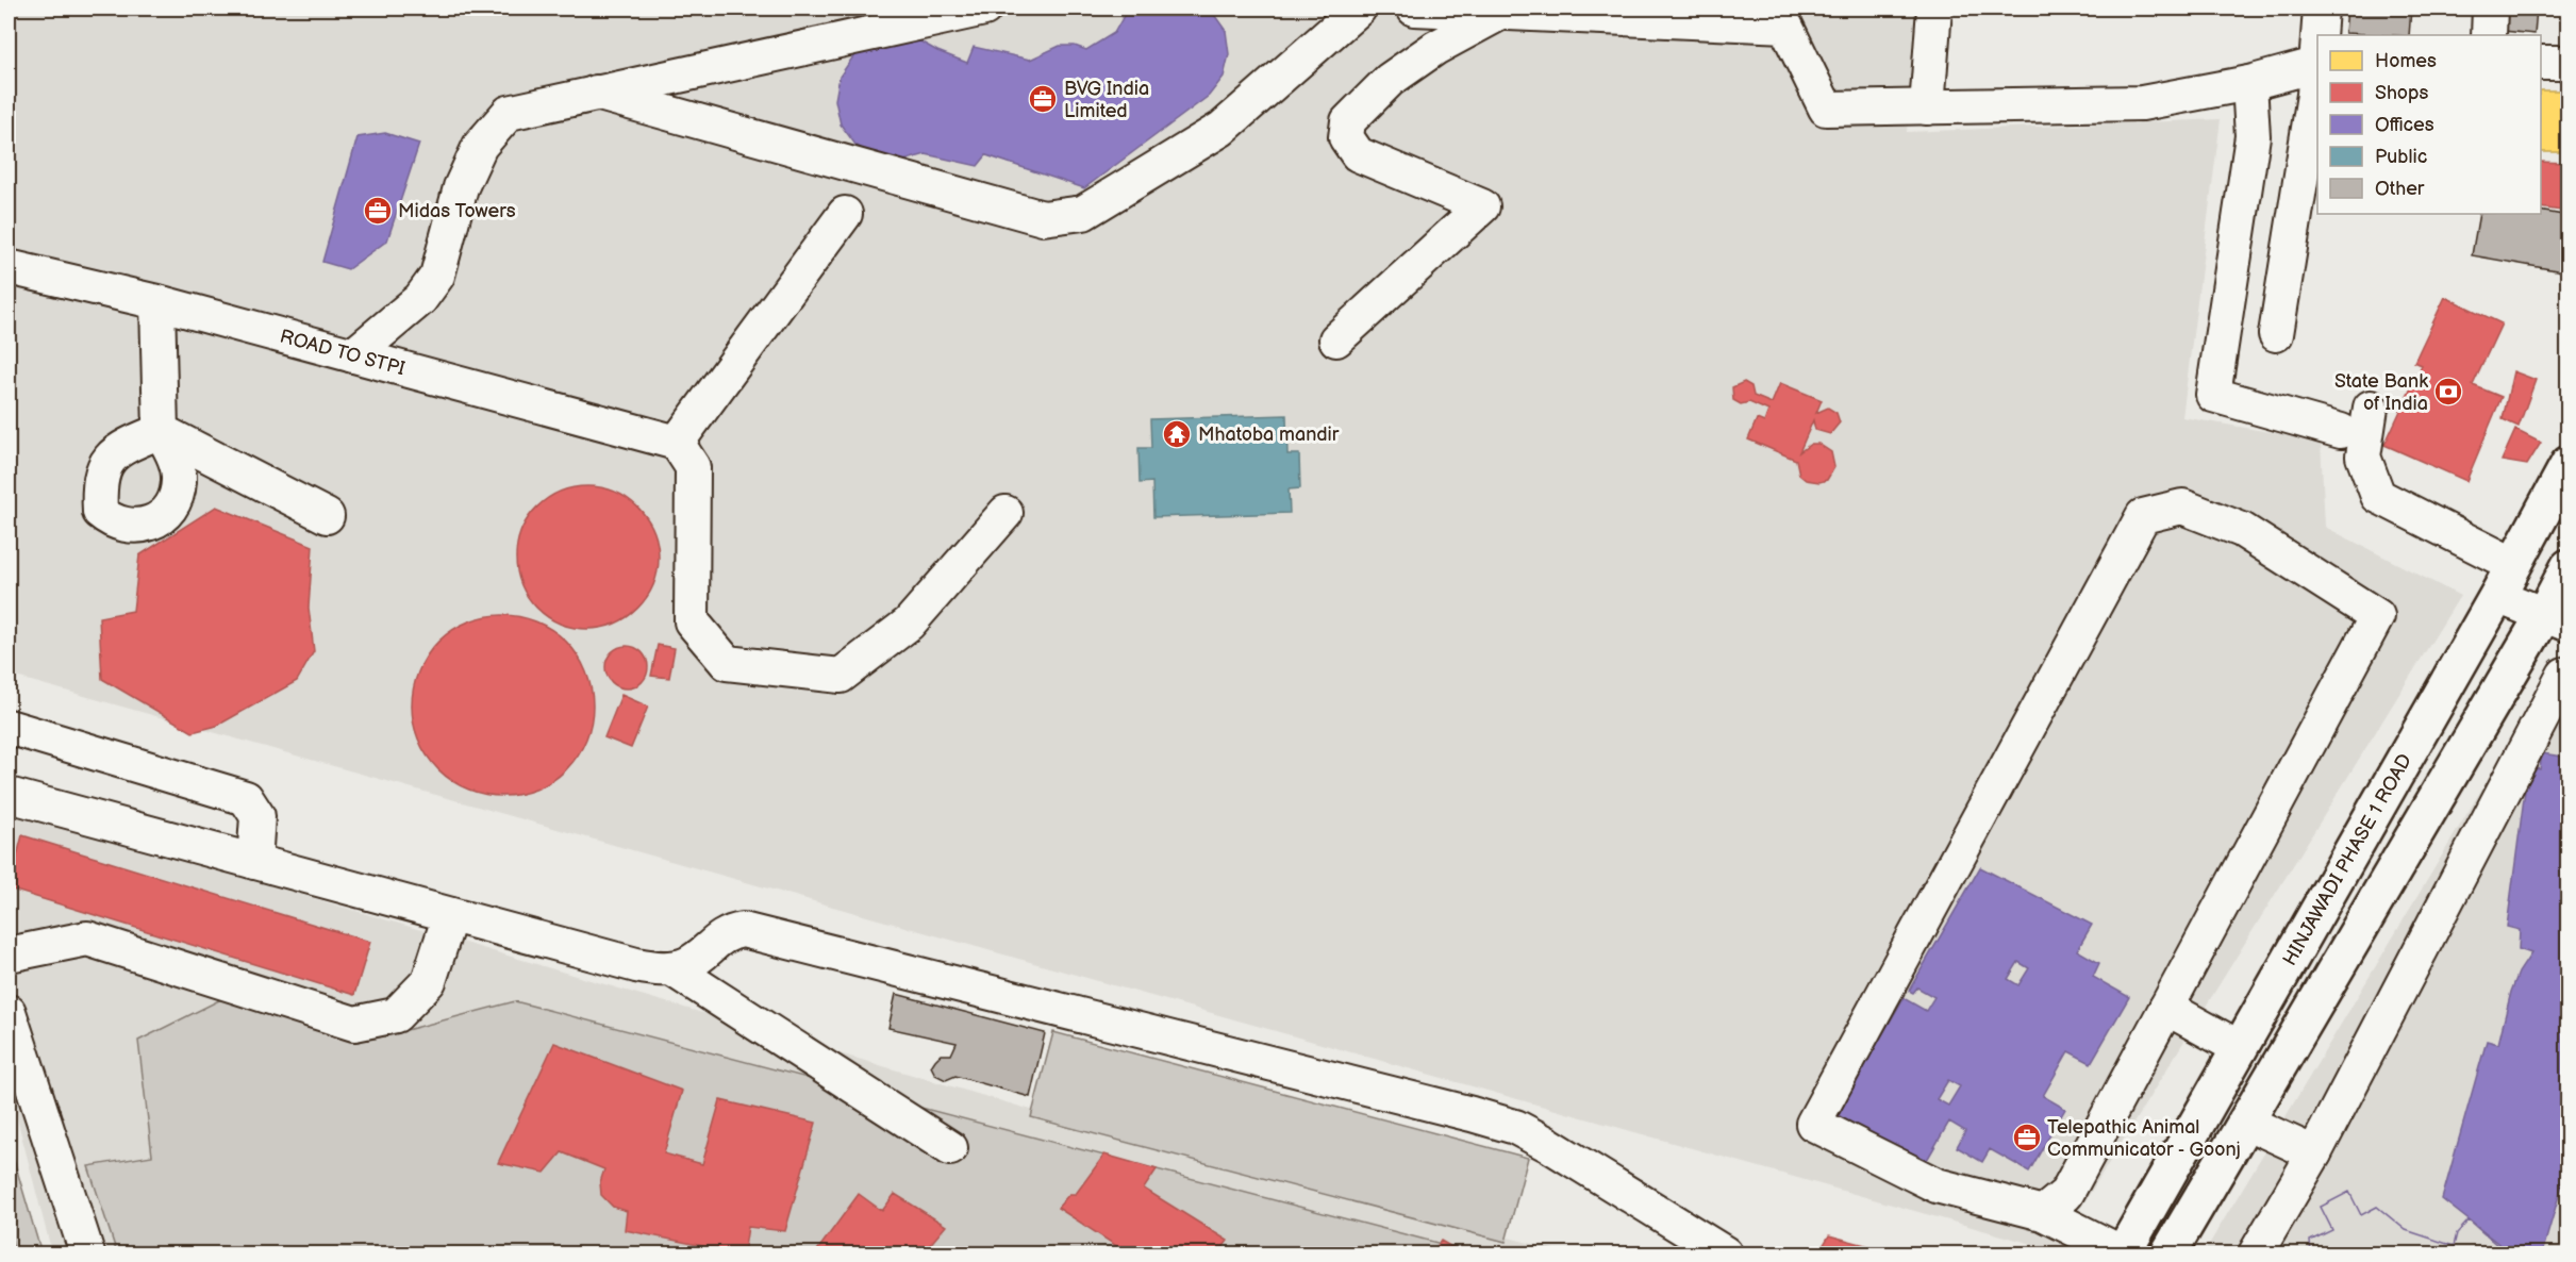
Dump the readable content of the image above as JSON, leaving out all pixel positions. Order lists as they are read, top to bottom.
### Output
{
  "streets": {
    "main road": ["HINJAWADI PHASE 1 ROAD"],
    "street": ["ROAD TO STPI"]
  },
  "places": {
    "office": ["BVG India Limited", "Midas Towers", "Telepathic Animal Communicator - Goonj"],
    "bank": ["State Bank of India"],
    "temple": ["Mhatoba mandir"]
  },
  "legend": [
    "Homes",
    "Shops",
    "Offices",
    "Public",
    "Other"
  ]
}
